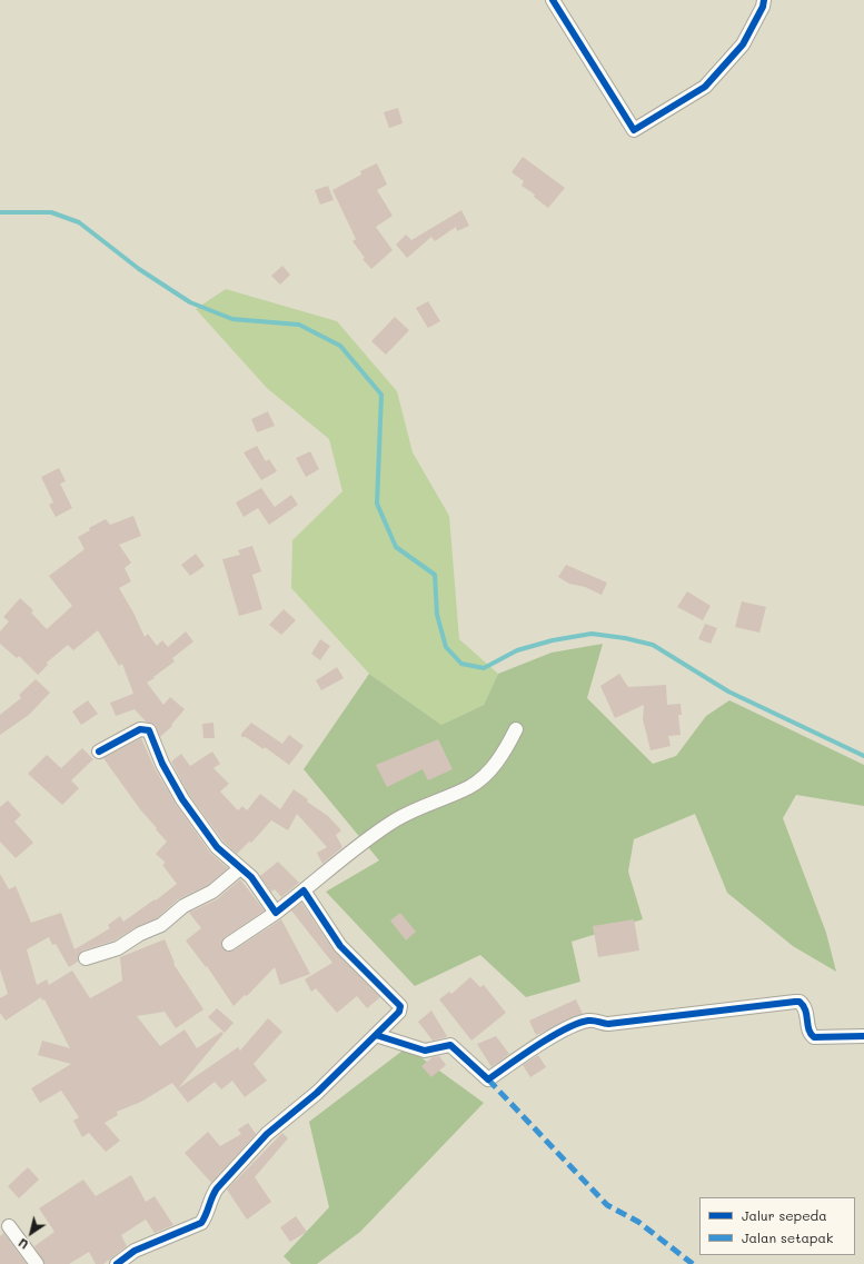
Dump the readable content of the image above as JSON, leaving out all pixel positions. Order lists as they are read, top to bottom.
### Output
{
  "legend": ["Jalur sepeda", "Jalan setapak"],
  "north": "bottom left"
}
